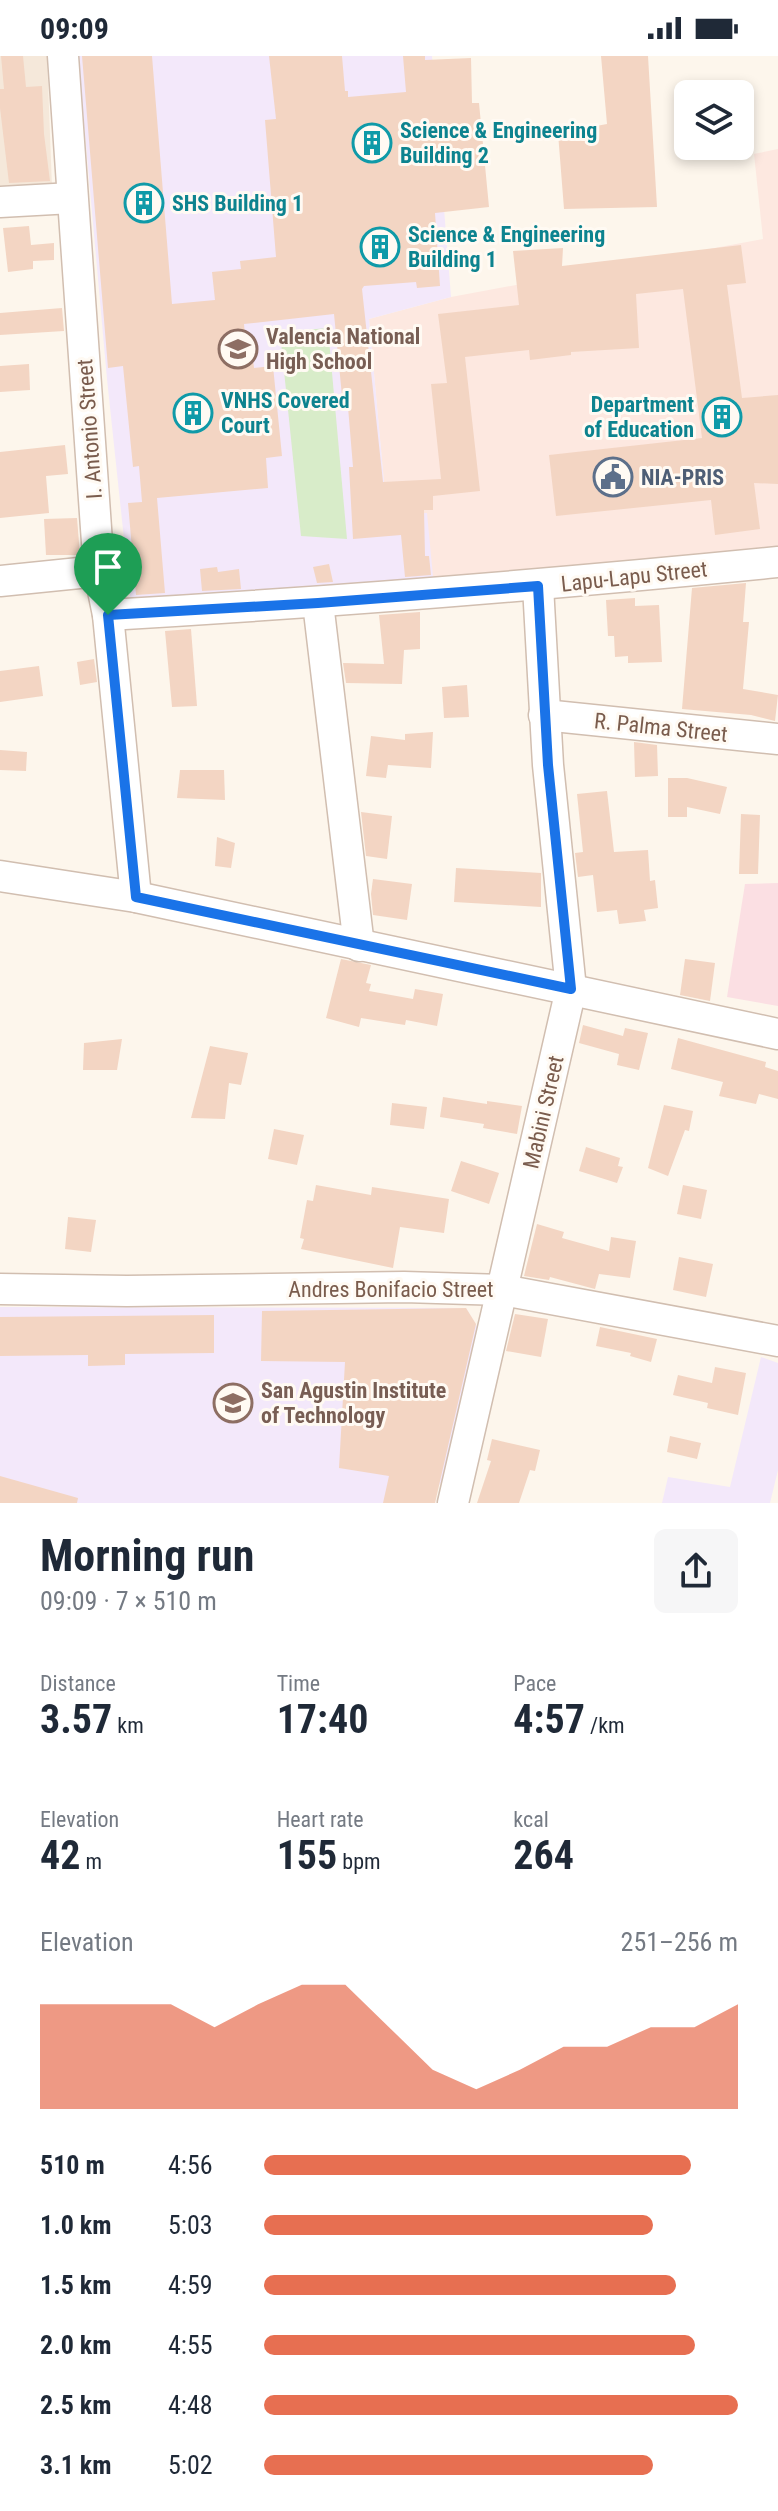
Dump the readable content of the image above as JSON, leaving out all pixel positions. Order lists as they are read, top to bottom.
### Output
{
  "streets": {
    "street": [
      "I. Antonio Street",
      "Lapu-Lapu Street",
      "R. Palma Street",
      "Mabini Street",
      "Andres Bonifacio Street"
    ]
  },
  "crossings": [
    ["I. Antonio Street", "Lapu-Lapu Street"],
    ["Lapu-Lapu Street", "Mabini Street"],
    ["R. Palma Street", "Mabini Street"],
    ["Mabini Street", "Andres Bonifacio Street"]
  ],
  "places": {
    "building": [
      "Science & Engineering Building 2",
      "SHS Building 1",
      "Science & Engineering Building 1",
      "VNHS Covered Court",
      "Department of Education"
    ],
    "school or university": ["Valencia National High School", "San Agustin Institute of Technology"],
    "public building": ["NIA-PRIS"]
  },
  "page": {
    "status": "09:09",
    "heading": ["Morning run", "09:09 · 7 × 510 m"],
    "stats": [
      ["Distance", "3.57 km"],
      ["Time", "17:40"],
      ["Pace", "4:57 /km"],
      ["Elevation", "42 m"],
      ["Heart rate", "155 bpm"],
      ["kcal", "264"]
    ],
    "chart": ["Elevation", "251–256 m"],
    "list": [
      {
        "name": "510 m",
        "note": "4:56"
      },
      {
        "name": "1.0 km",
        "note": "5:03"
      },
      {
        "name": "1.5 km",
        "note": "4:59"
      },
      {
        "name": "2.0 km",
        "note": "4:55"
      },
      {
        "name": "2.5 km",
        "note": "4:48"
      },
      {
        "name": "3.1 km",
        "note": "5:02"
      }
    ]
  }
}
